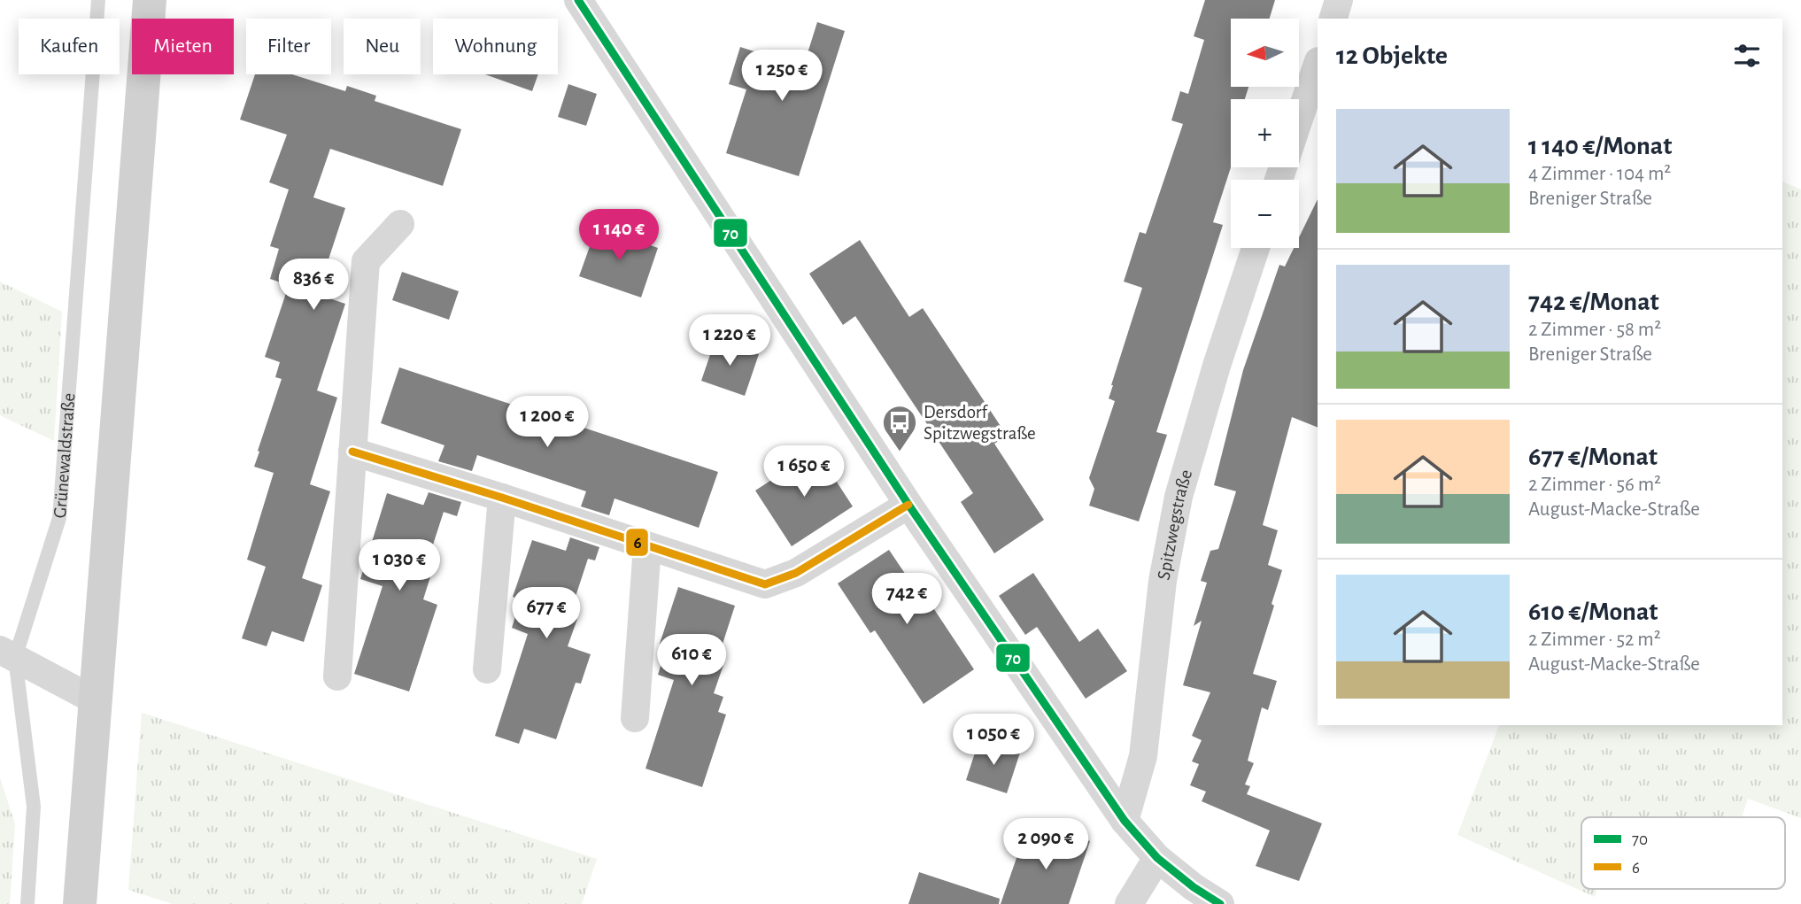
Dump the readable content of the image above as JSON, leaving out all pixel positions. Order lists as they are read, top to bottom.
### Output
{
  "streets": {
    "street": ["Spitzwegstraße"],
    "lane": ["Grünewaldstraße"]
  },
  "places": {
    "bus stop": ["Dersdorf Spitzwegstraße"]
  },
  "lines": ["transit line 70", "transit line 6"],
  "legend": ["70", "6"],
  "north": "left",
  "page": {
    "map_buttons": ["+", "−"],
    "chip": [
      "Kaufen",
      "Mieten",
      "Filter",
      "Neu",
      "Wohnung"
    ],
    "heading": "12 Objekte",
    "price": [
      "1 250 €",
      "1 140 €",
      "836 €",
      "1 220 €",
      "1 200 €",
      "1 650 €",
      "1 030 €",
      "742 €",
      "677 €",
      "610 €",
      "1 050 €",
      "2 090 €"
    ],
    "list": [
      {
        "name": "1 140 €/Monat",
        "note": "4 Zimmer · 104 m² · Breniger Straße"
      },
      {
        "name": "742 €/Monat",
        "note": "2 Zimmer · 58 m² · Breniger Straße"
      },
      {
        "name": "677 €/Monat",
        "note": "2 Zimmer · 56 m² · August-Macke-Straße"
      },
      {
        "name": "610 €/Monat",
        "note": "2 Zimmer · 52 m² · August-Macke-Straße"
      }
    ]
  }
}
